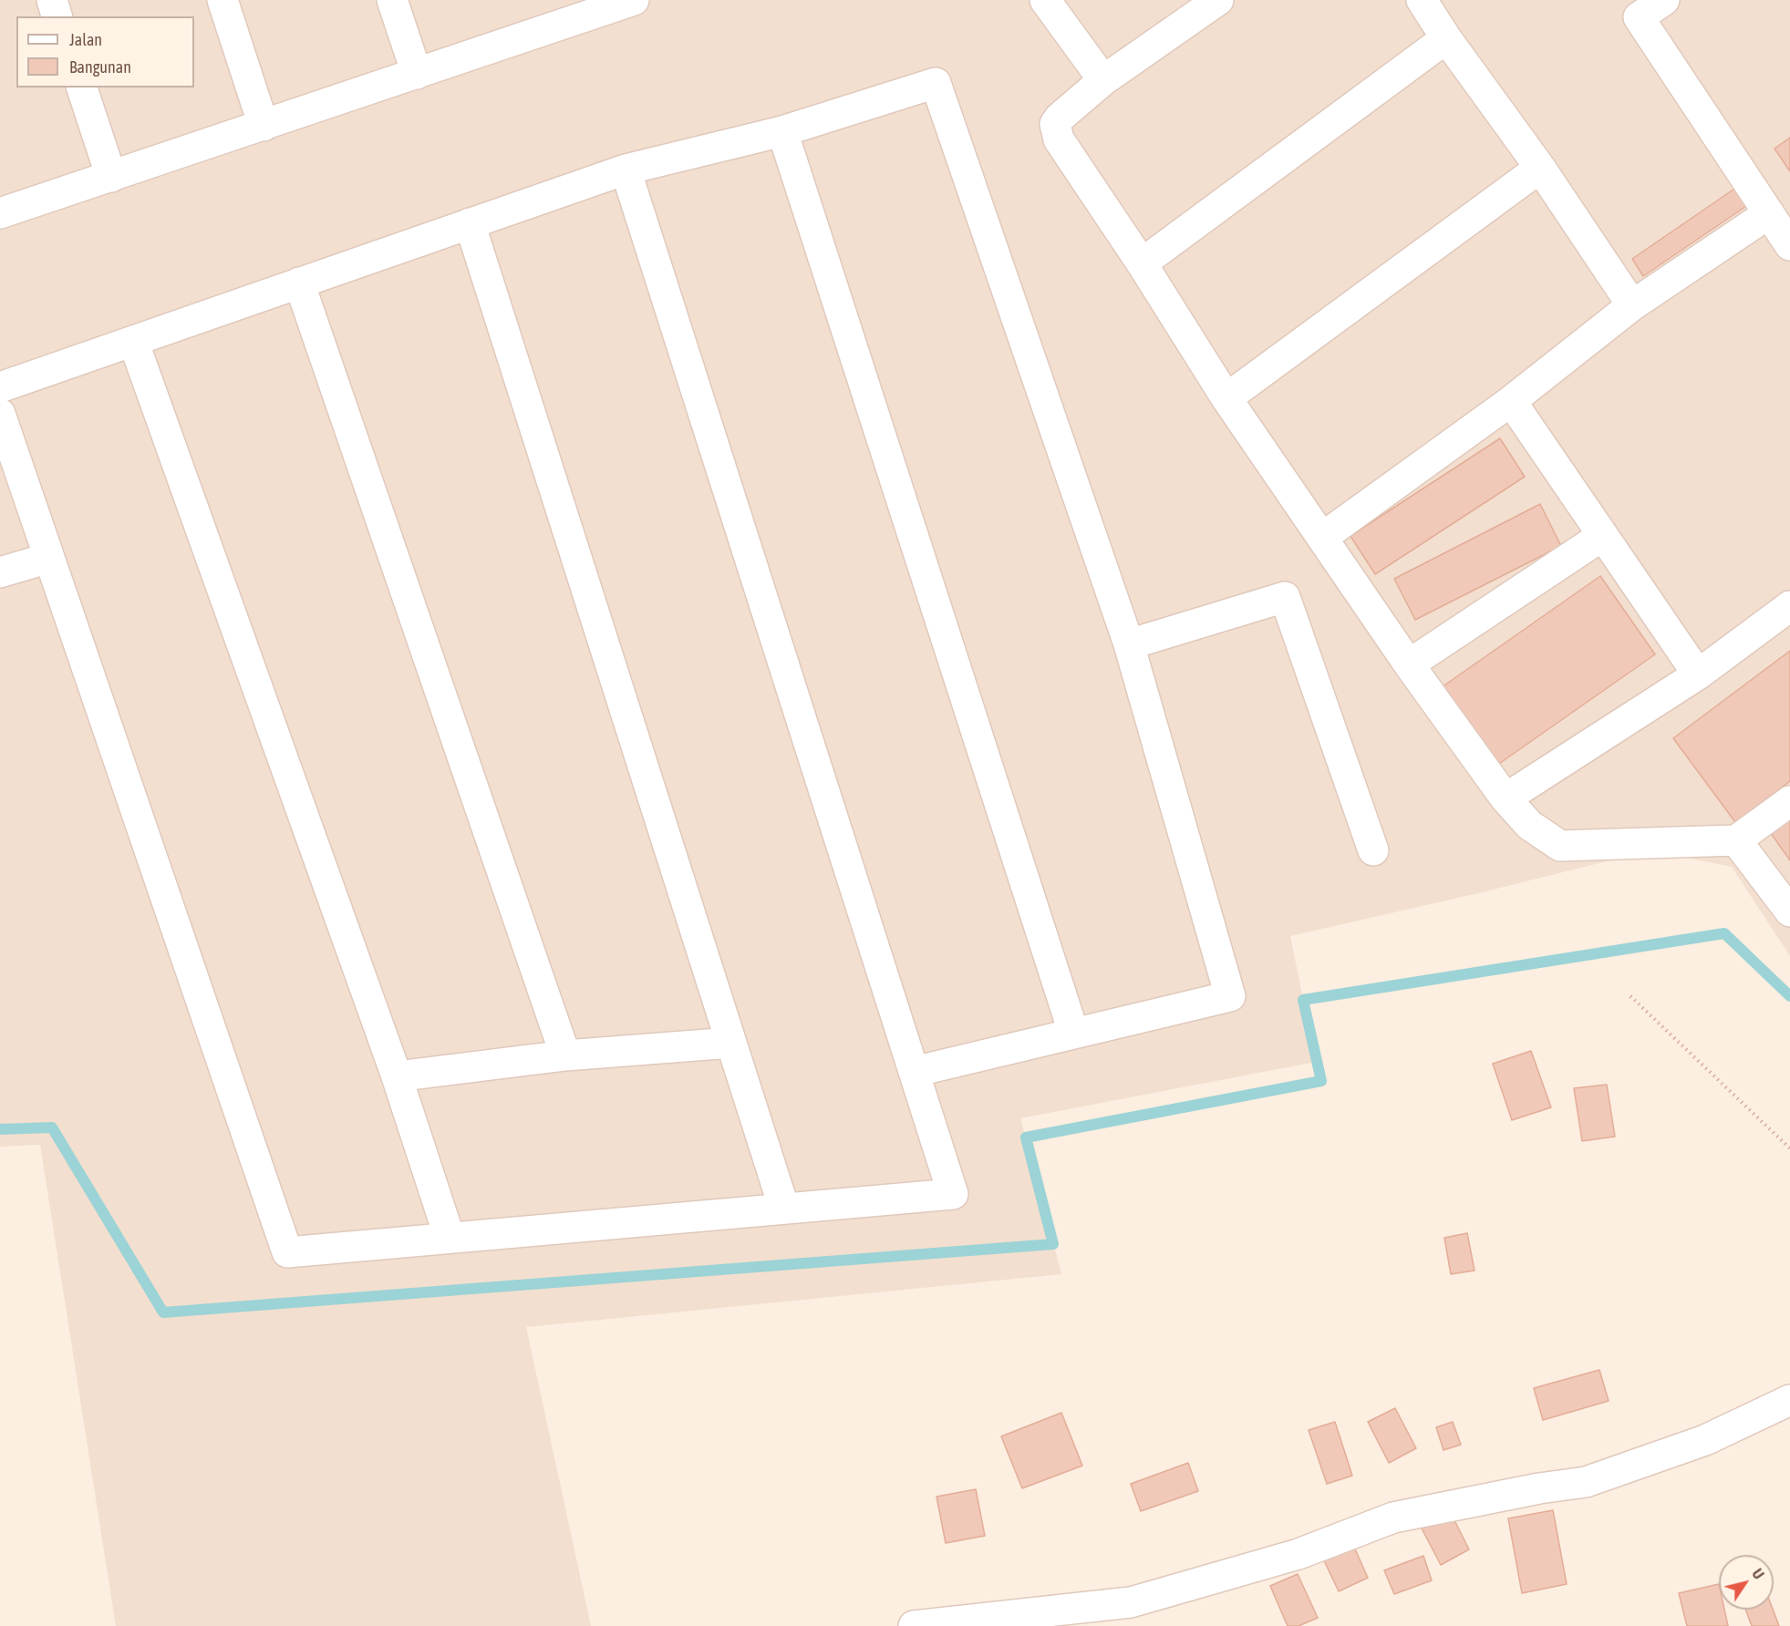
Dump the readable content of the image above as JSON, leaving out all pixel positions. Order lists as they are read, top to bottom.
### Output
{
  "legend": ["Jalan", "Bangunan"],
  "north": "top right"
}
